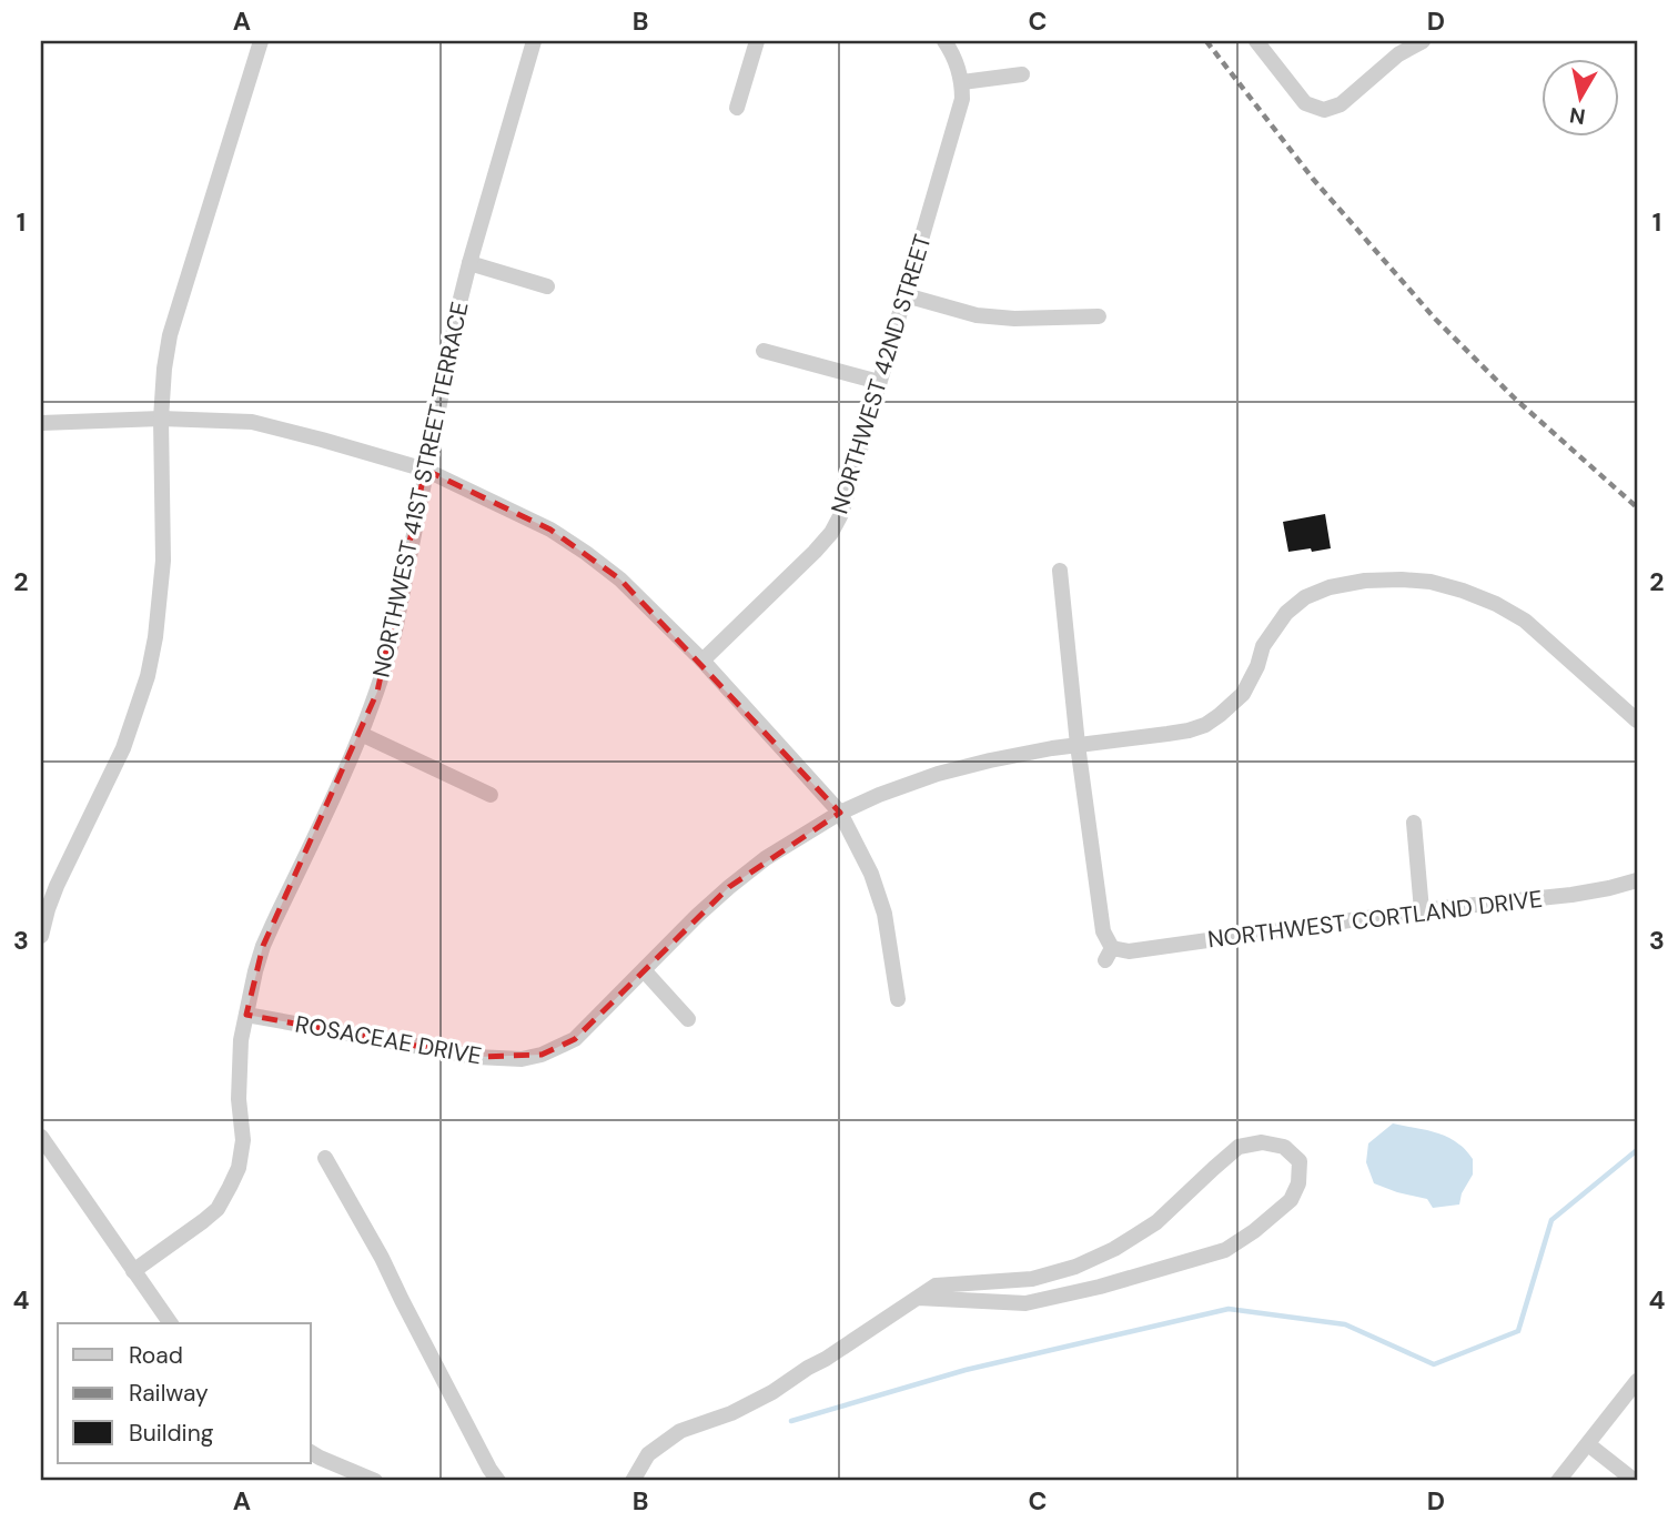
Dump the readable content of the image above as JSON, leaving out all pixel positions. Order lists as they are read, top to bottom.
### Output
{
  "streets": {
    "street": [
      "NORTHWEST 42ND STREET",
      "NORTHWEST 41ST STREET TERRACE",
      "NORTHWEST CORTLAND DRIVE",
      "ROSACEAE DRIVE"
    ]
  },
  "crossings": [
    ["NORTHWEST 41ST STREET TERRACE", "ROSACEAE DRIVE"],
    ["NORTHWEST CORTLAND DRIVE", "ROSACEAE DRIVE"]
  ],
  "legend": ["Road", "Railway", "Building"],
  "north": "bottom",
  "grid": {
    "columns": [
      "A",
      "B",
      "C",
      "D"
    ],
    "rows": [
      "1",
      "2",
      "3",
      "4"
    ]
  }
}
